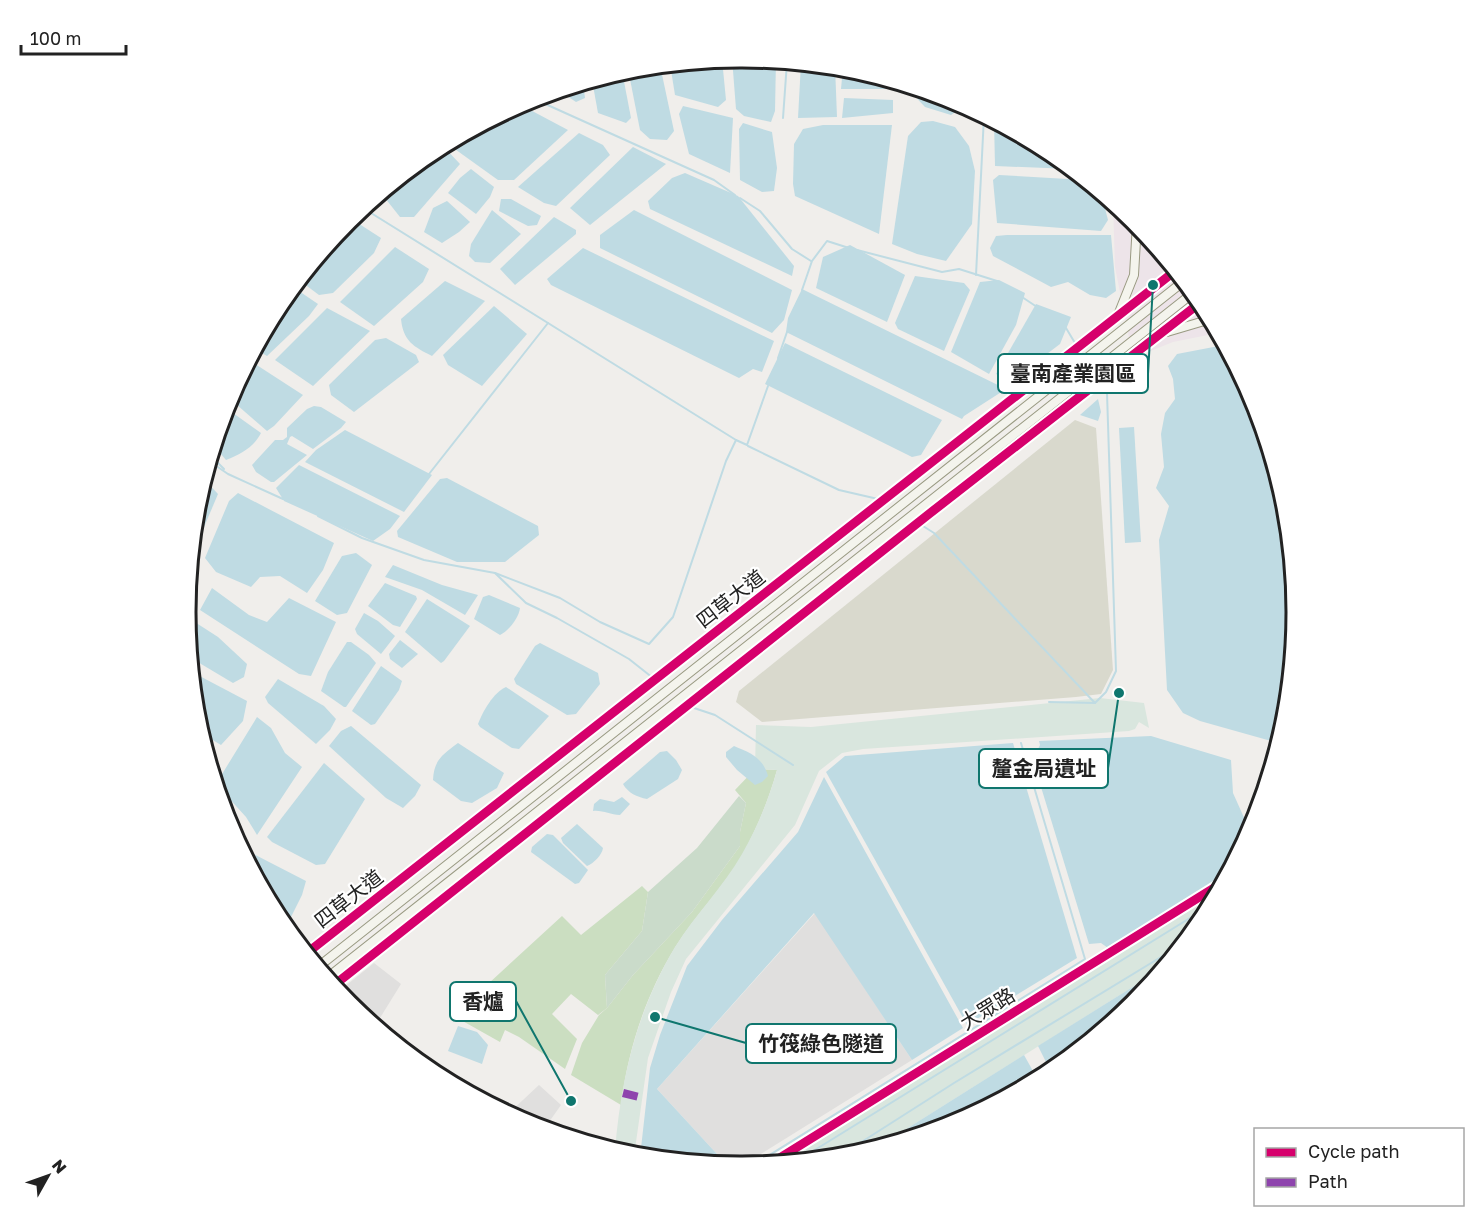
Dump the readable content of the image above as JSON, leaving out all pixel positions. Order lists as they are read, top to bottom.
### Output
{
  "streets": {
    "street": ["四草大道", "大眾路"]
  },
  "places": [
    "臺南產業園區",
    "釐金局遺址",
    "竹筏綠色隧道",
    "香爐"
  ],
  "legend": ["Cycle path", "Path"],
  "scale_bar": "100 m",
  "north": "top right"
}
